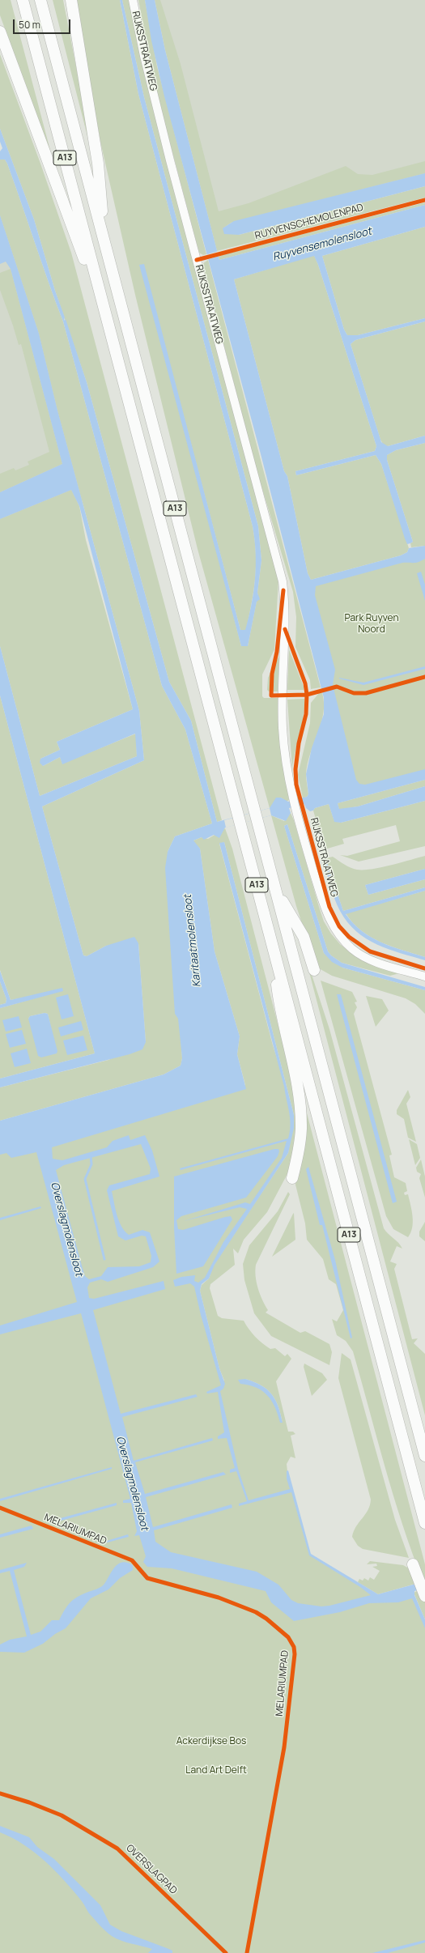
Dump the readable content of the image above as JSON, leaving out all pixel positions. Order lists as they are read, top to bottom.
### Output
{
  "streets": {
    "highway": ["A13"],
    "street": ["RIJKSSTRAATWEG"],
    "cycle path": ["RUYVENSCHEMOLENPAD", "MELARIUMPAD", "OVERSLAGPAD"]
  },
  "water": ["Ruyvensemolensloot", "Karitaatmolensloot", "Overslagmolensloot"],
  "parks": ["Park Ruyven Noord", "Ackerdijkse Bos", "Land Art Delft"],
  "scale_bar": "50 m"
}
